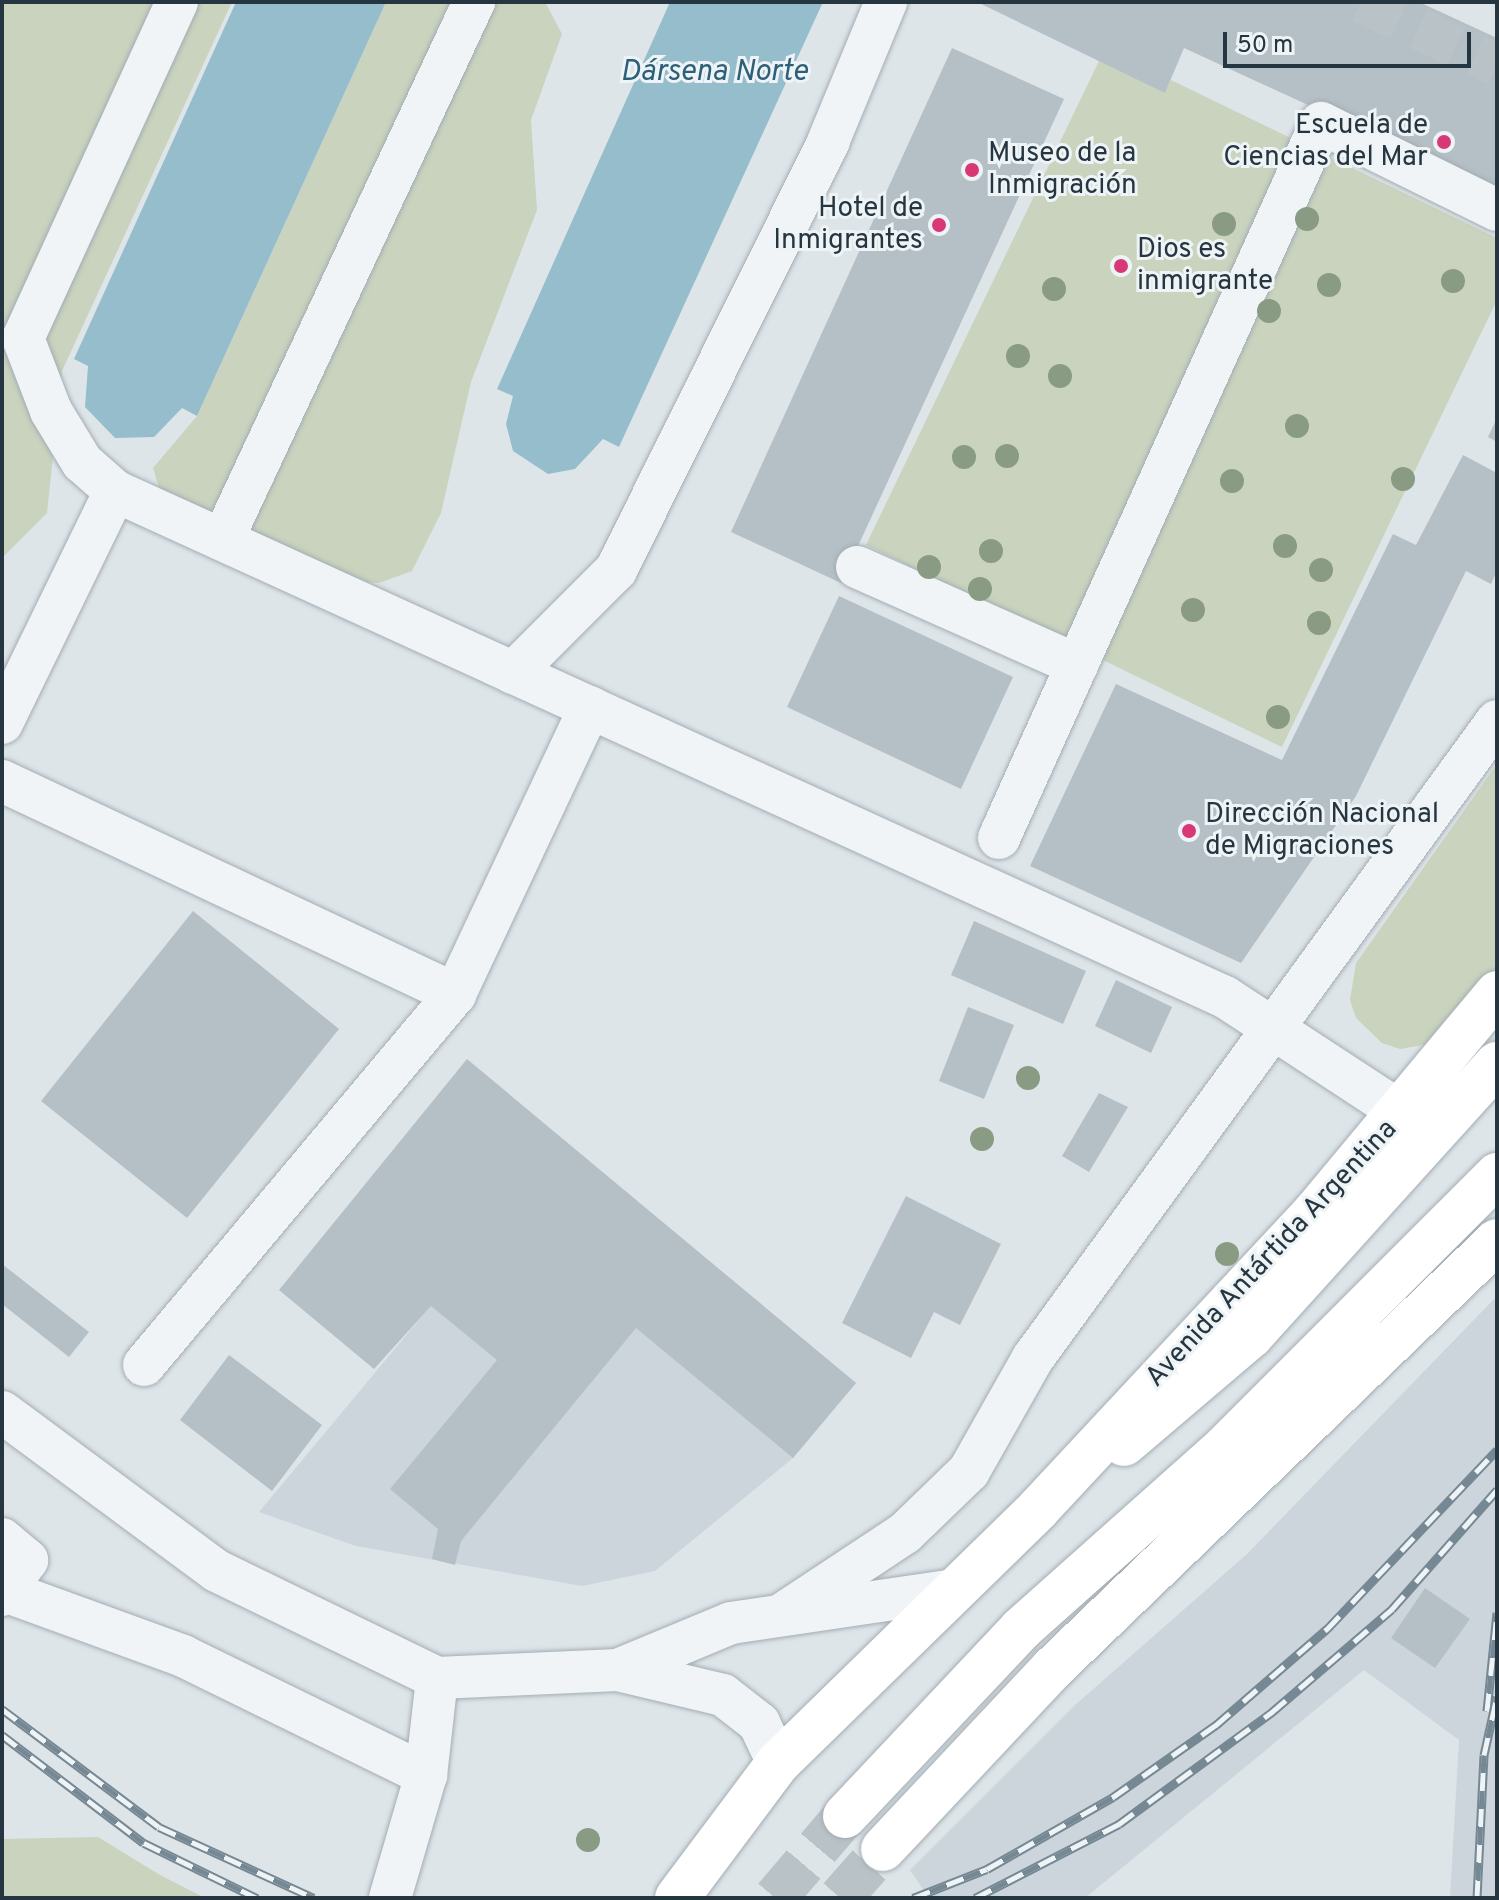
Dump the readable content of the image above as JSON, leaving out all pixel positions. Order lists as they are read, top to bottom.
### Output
{
  "streets": {
    "main road": ["Avenida Antártida Argentina"]
  },
  "water": ["Dársena Norte"],
  "places": [
    "Escuela de Ciencias del Mar",
    "Museo de la Inmigración",
    "Hotel de Inmigrantes",
    "Dios es inmigrante",
    "Dirección Nacional de Migraciones"
  ],
  "scale_bar": "50 m"
}
